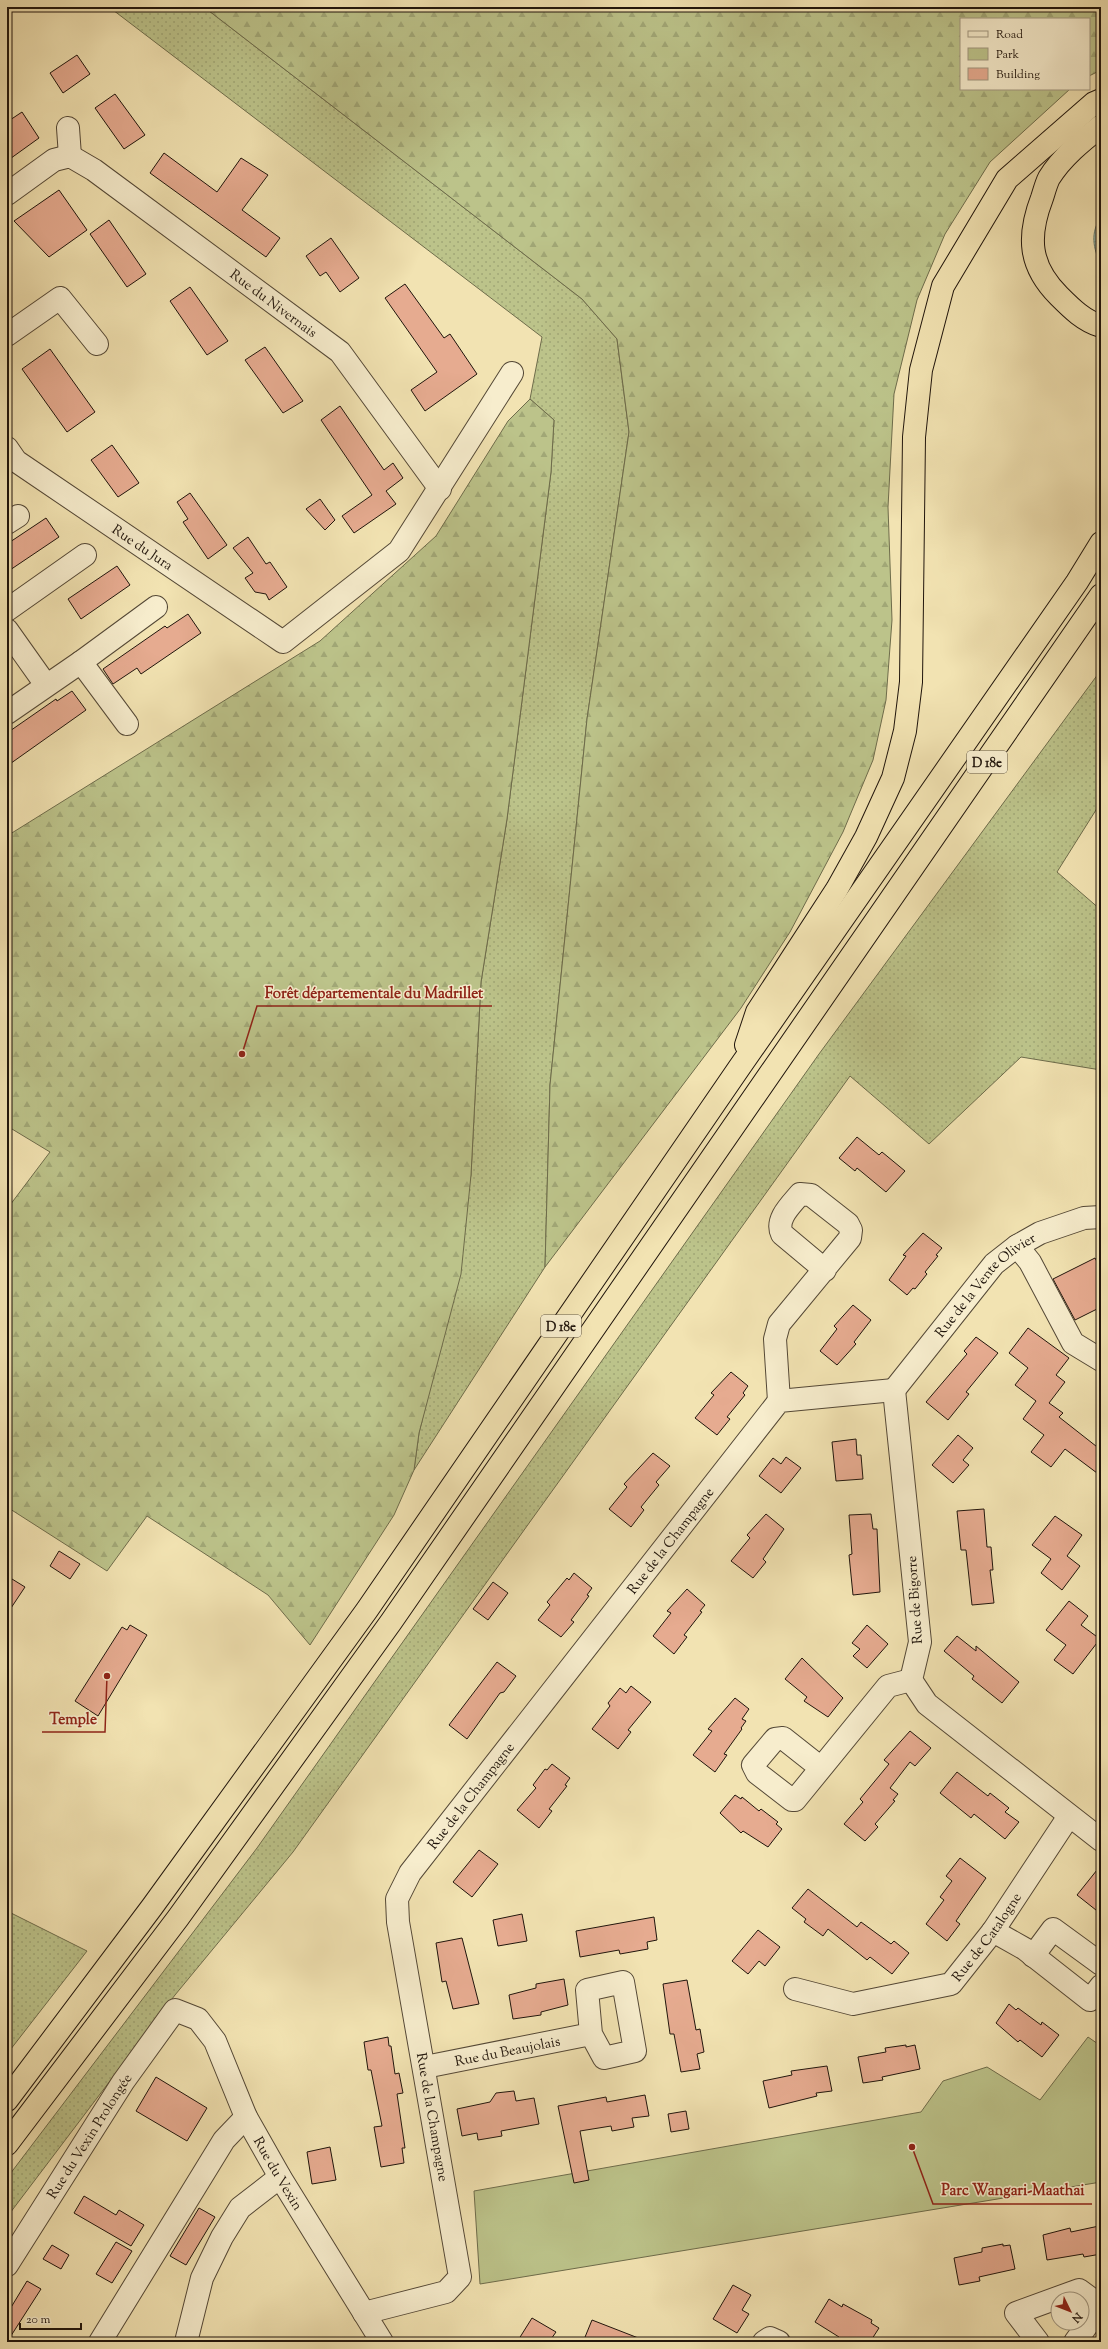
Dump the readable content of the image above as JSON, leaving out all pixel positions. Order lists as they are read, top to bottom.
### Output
{
  "streets": {
    "highway": ["D 18e"],
    "street": [
      "Rue du Nivernais",
      "Rue du Jura",
      "Rue de la Vente Olivier",
      "Rue de la Champagne",
      "Rue de Bigorre",
      "Rue de Catalogne",
      "Rue du Beaujolais",
      "Rue du Vexin Prolongée",
      "Rue du Vexin"
    ]
  },
  "crossings": [
    ["Rue du Nivernais", "Rue du Jura"],
    ["Rue de la Vente Olivier", "Rue de Bigorre"],
    ["Rue de la Champagne", "Rue du Beaujolais"],
    ["Rue de la Champagne", "Rue du Vexin"],
    ["Rue du Vexin Prolongée", "Rue du Vexin"]
  ],
  "places": ["Forêt départementale du Madrillet", "Temple", "Parc Wangari-Maathai"],
  "legend": ["Road", "Park", "Building"],
  "scale_bar": "20 m",
  "north": "bottom right"
}
